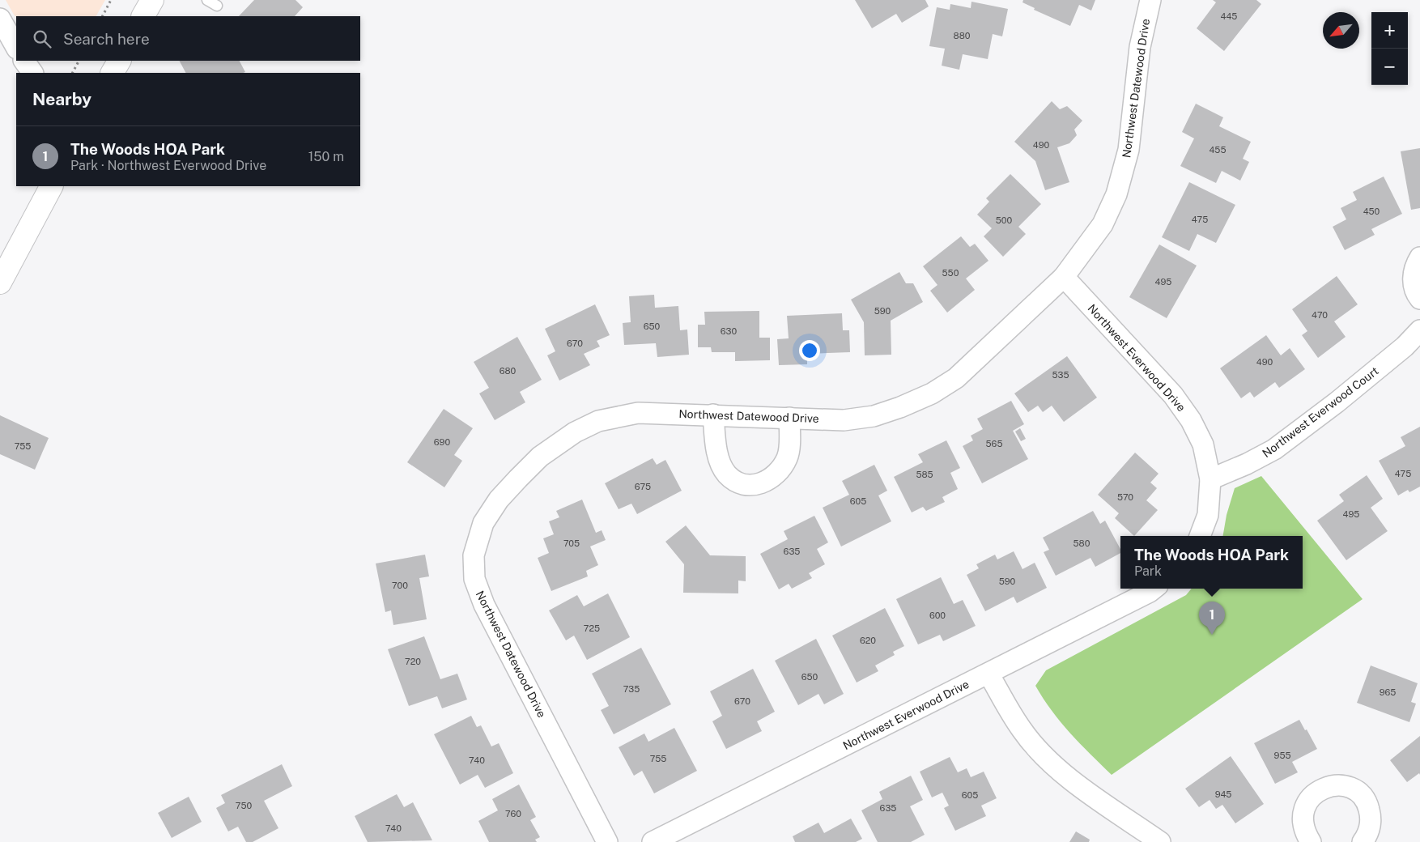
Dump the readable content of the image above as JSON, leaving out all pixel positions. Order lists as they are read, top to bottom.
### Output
{
  "streets": {
    "street": ["Northwest Datewood Drive", "Northwest Everwood Drive", "Northwest Everwood Court"]
  },
  "crossings": [
    ["Northwest Datewood Drive", "Northwest Everwood Drive"],
    ["Northwest Everwood Drive", "Northwest Everwood Court"]
  ],
  "house_numbers": [
    "445",
    "880",
    "490",
    "455",
    "450",
    "475",
    "500",
    "550",
    "495",
    "590",
    "470",
    "650",
    "630",
    "670",
    "490",
    "680",
    "535",
    "690",
    "565",
    "755",
    "475",
    "585",
    "675",
    "570",
    "605",
    "495",
    "705",
    "580",
    "635",
    "590",
    "700",
    "600",
    "725",
    "620",
    "720",
    "650",
    "735",
    "965",
    "670",
    "955",
    "755",
    "740",
    "945",
    "605",
    "750",
    "635",
    "760",
    "740"
  ],
  "north": "bottom left",
  "page": {
    "map_buttons": ["+", "−"],
    "search": "Search here",
    "heading": "Nearby",
    "list": [
      {
        "mark": "1",
        "name": "The Woods HOA Park",
        "note": "Park · Northwest Everwood Drive",
        "value": "150 m"
      }
    ],
    "popup": ["The Woods HOA Park", "Park"],
    "pins": "1"
  }
}
